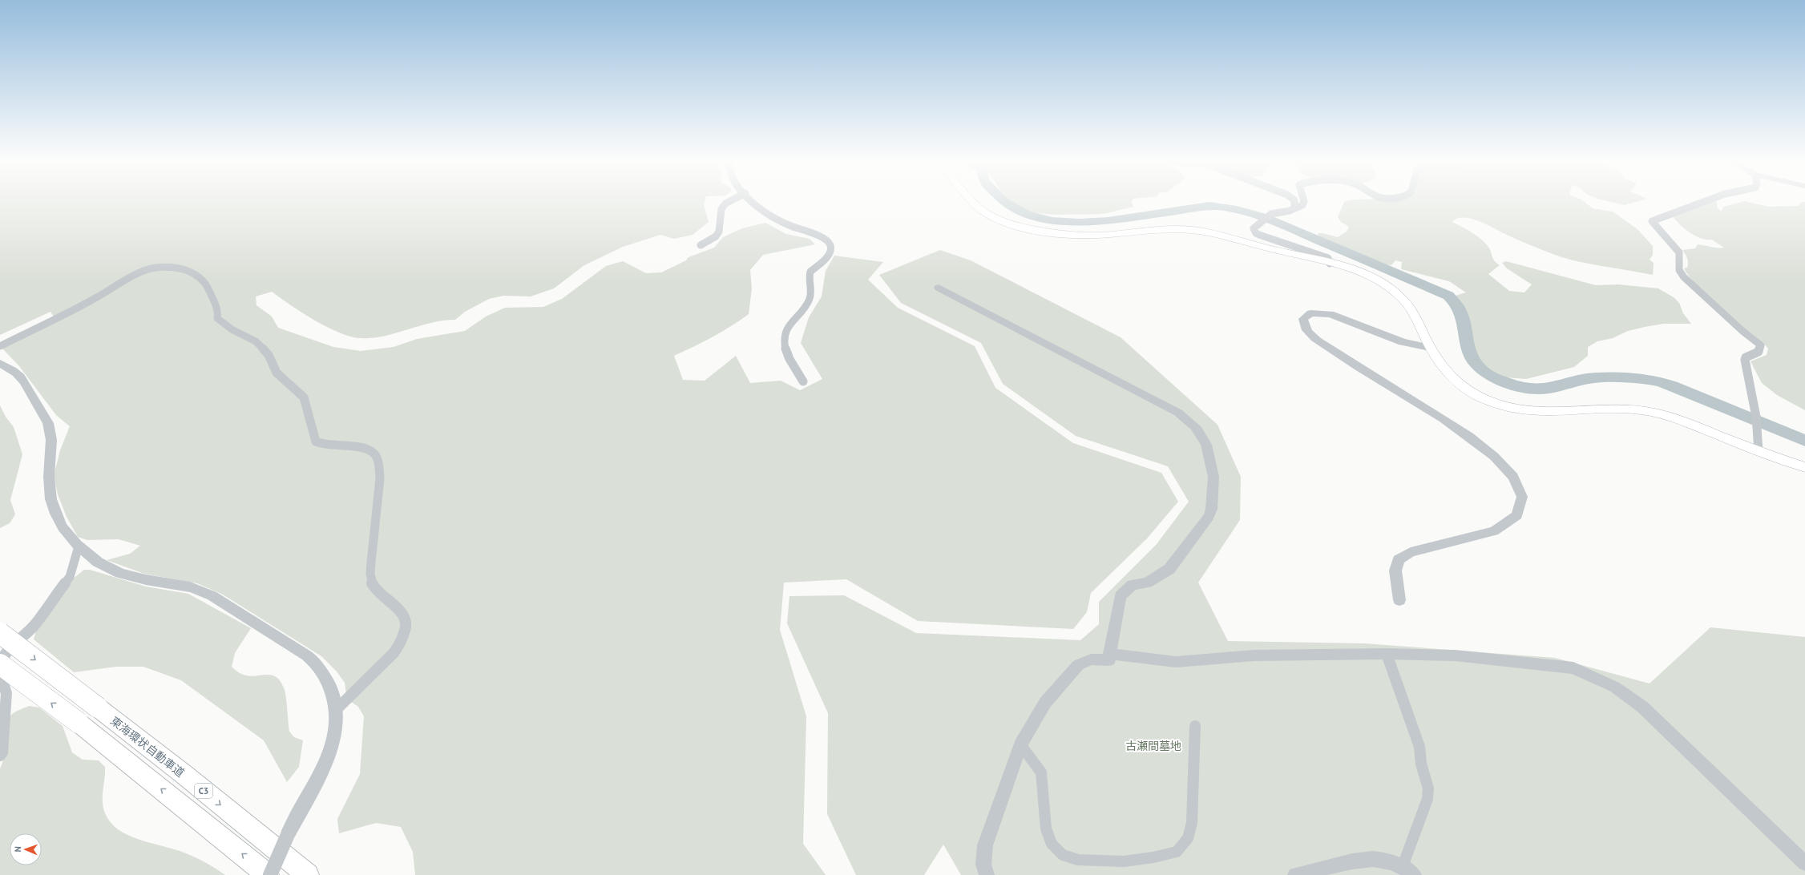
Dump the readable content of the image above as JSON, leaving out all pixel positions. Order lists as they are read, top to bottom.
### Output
{
  "streets": {
    "highway": ["東海環状自動車道", "C3"]
  },
  "parks": ["古瀬間墓地"],
  "north": "left"
}
